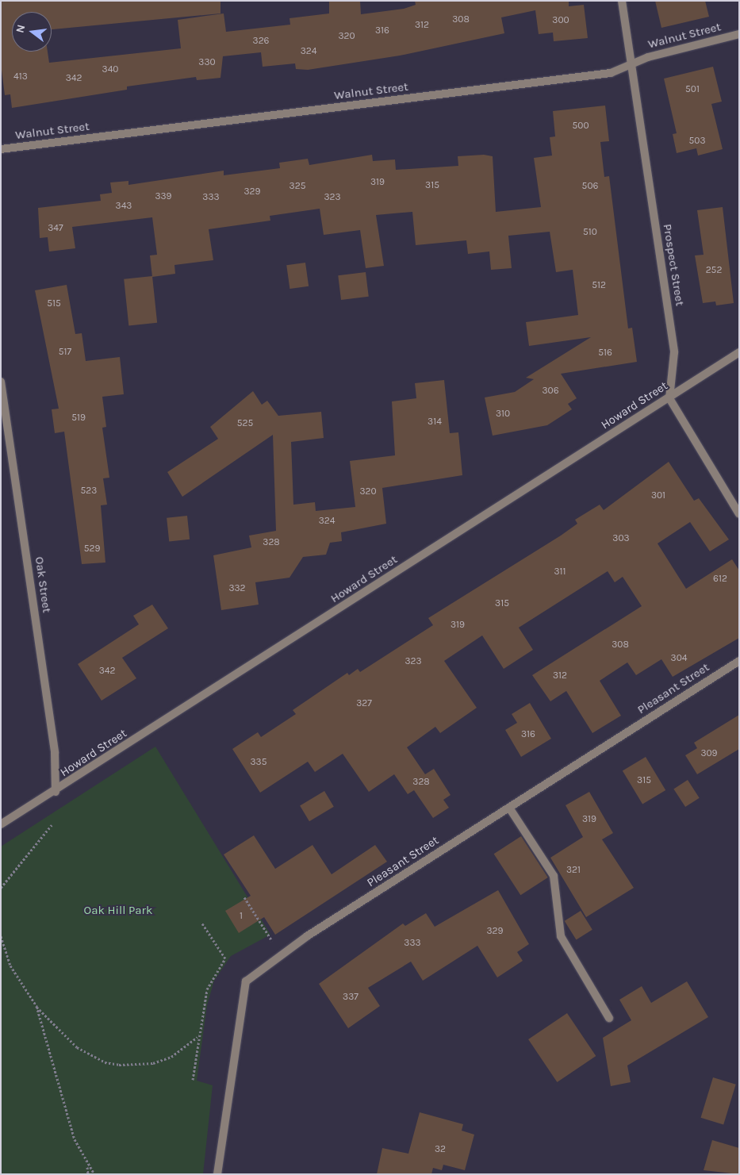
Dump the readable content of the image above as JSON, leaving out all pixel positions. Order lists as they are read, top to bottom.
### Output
{
  "streets": {
    "street": [
      "Walnut Street",
      "Prospect Street",
      "Howard Street",
      "Oak Street",
      "Pleasant Street"
    ]
  },
  "crossings": [
    ["Walnut Street", "Prospect Street"],
    ["Prospect Street", "Howard Street"],
    ["Howard Street", "Oak Street"]
  ],
  "parks": ["Oak Hill Park"],
  "house_numbers": [
    "308",
    "300",
    "312",
    "316",
    "320",
    "326",
    "324",
    "330",
    "340",
    "413",
    "342",
    "501",
    "500",
    "503",
    "319",
    "315",
    "325",
    "506",
    "329",
    "339",
    "333",
    "323",
    "343",
    "347",
    "510",
    "252",
    "512",
    "515",
    "517",
    "516",
    "306",
    "310",
    "519",
    "314",
    "525",
    "523",
    "320",
    "301",
    "324",
    "303",
    "328",
    "529",
    "311",
    "612",
    "332",
    "315",
    "319",
    "308",
    "304",
    "323",
    "342",
    "312",
    "327",
    "316",
    "309",
    "335",
    "315",
    "328",
    "319",
    "321",
    "1",
    "329",
    "333",
    "337",
    "32"
  ],
  "north": "left"
}
